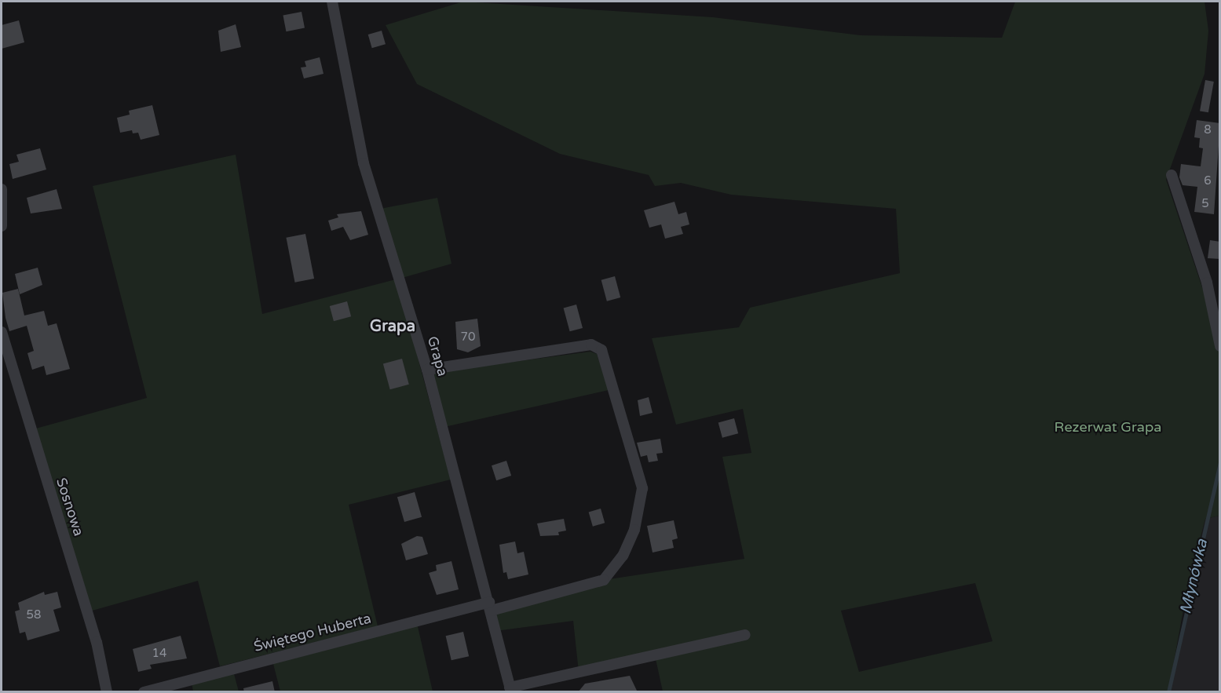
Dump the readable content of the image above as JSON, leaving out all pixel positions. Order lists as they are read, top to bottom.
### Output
{
  "streets": {
    "street": ["Grapa", "Sosnowa", "Świętego Huberta"]
  },
  "crossings": [
    ["Grapa", "Świętego Huberta"]
  ],
  "districts": ["Grapa"],
  "water": ["Młynówka"],
  "parks": ["Rezerwat Grapa"],
  "house_numbers": [
    "8",
    "6",
    "5",
    "70",
    "58",
    "14"
  ]
}
